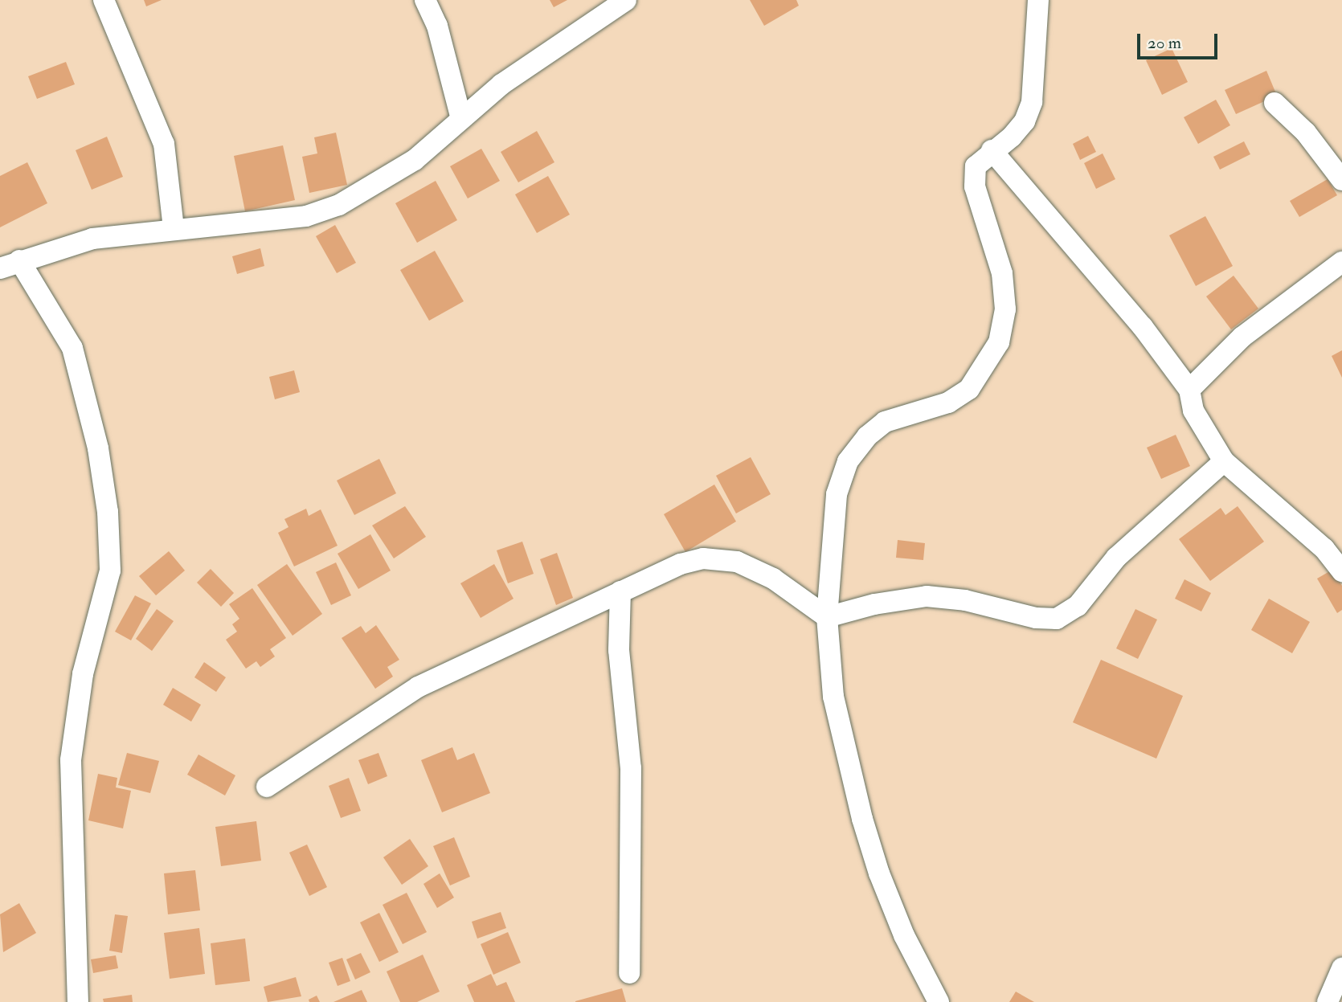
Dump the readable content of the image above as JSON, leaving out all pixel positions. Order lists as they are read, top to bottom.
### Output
{
  "scale_bar": "20 m"
}
